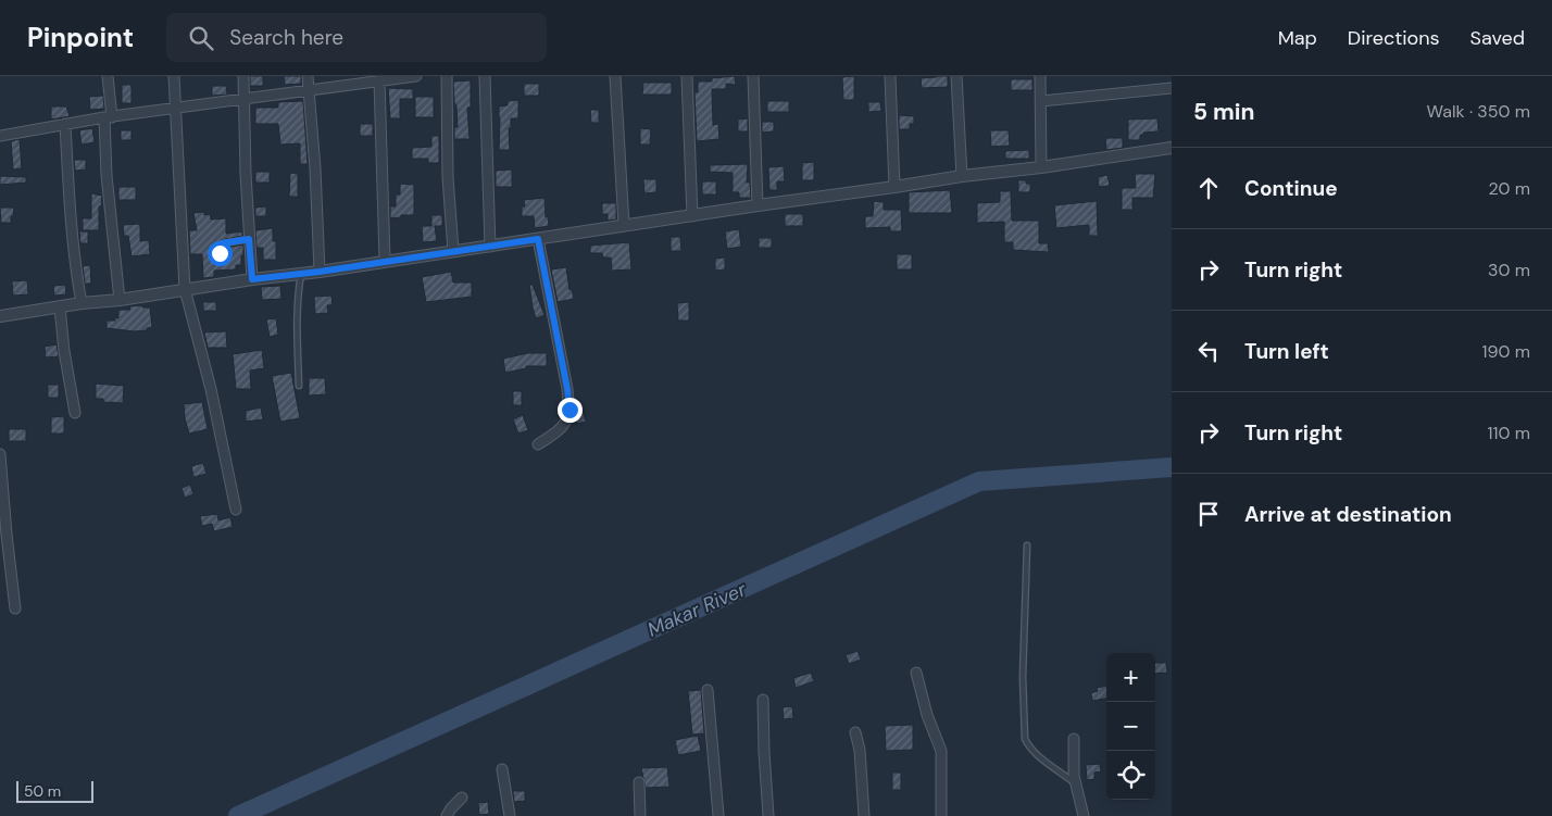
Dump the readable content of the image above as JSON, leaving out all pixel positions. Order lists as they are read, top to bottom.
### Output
{
  "water": ["Makar River"],
  "scale_bar": "50 m",
  "page": {
    "header": "Pinpoint",
    "search": "Search here",
    "nav": ["Map", "Directions", "Saved"],
    "heading": ["5 min", "Walk · 350 m"],
    "list": [
      ["Continue", "20 m"],
      ["Turn right", "30 m"],
      ["Turn left", "190 m"],
      ["Turn right", "110 m"],
      "Arrive at destination"
    ],
    "map_buttons": ["+", "−"],
    "scale": "50 m"
  }
}
